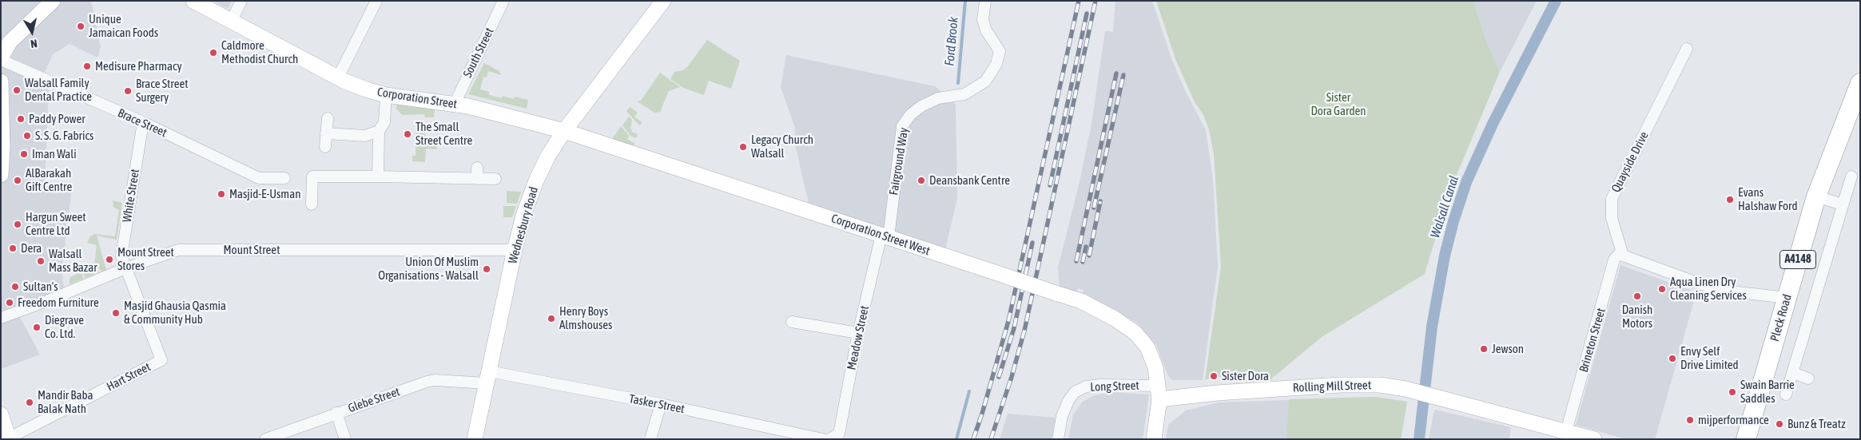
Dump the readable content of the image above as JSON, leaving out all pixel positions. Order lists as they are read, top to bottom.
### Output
{
  "streets": {
    "highway": ["A4148", "Pleck Road"],
    "street": [
      "South Street",
      "Corporation Street",
      "Brace Street",
      "Fairground Way",
      "Quayside Drive",
      "White Street",
      "Wednesbury Road",
      "Corporation Street West",
      "Mount Street",
      "Meadow Street",
      "Brineton Street",
      "Hart Street",
      "Long Street",
      "Rolling Mill Street",
      "Glebe Street",
      "Tasker Street"
    ]
  },
  "crossings": [
    ["South Street", "Corporation Street"],
    ["Corporation Street", "Wednesbury Road"],
    ["Corporation Street", "Corporation Street West"],
    ["Brace Street", "White Street"],
    ["Fairground Way", "Corporation Street West"],
    ["Fairground Way", "Meadow Street"],
    ["Quayside Drive", "Brineton Street"],
    ["White Street", "Mount Street"],
    ["White Street", "Hart Street"],
    ["Wednesbury Road", "Corporation Street West"],
    ["Wednesbury Road", "Mount Street"],
    ["Wednesbury Road", "Glebe Street"],
    ["Wednesbury Road", "Tasker Street"],
    ["Corporation Street West", "Meadow Street"],
    ["Corporation Street West", "Long Street"],
    ["Corporation Street West", "Rolling Mill Street"],
    ["Mount Street", "Hart Street"],
    ["Meadow Street", "Tasker Street"],
    ["Brineton Street", "Rolling Mill Street"],
    ["Long Street", "Rolling Mill Street"],
    ["Glebe Street", "Tasker Street"]
  ],
  "water": ["Ford Brook", "Walsall Canal"],
  "parks": ["Sister Dora Garden"],
  "places": [
    "Unique Jamaican Foods",
    "Caldmore Methodist Church",
    "Medisure Pharmacy",
    "Walsall Family Dental Practice",
    "Brace Street Surgery",
    "Paddy Power",
    "The Small Street Centre",
    "S. S. G. Fabrics",
    "Legacy Church Walsall",
    "Iman Wali",
    "AlBarakah Gift Centre",
    "Deansbank Centre",
    "Masjid-E-Usman",
    "Evans Halshaw Ford",
    "Hargun Sweet Centre Ltd",
    "Dera",
    "Mount Street Stores",
    "Walsall Mass Bazar",
    "Union Of Muslim Organisations - Walsall",
    "Sultan's",
    "Aqua Linen Dry Cleaning Services",
    "Danish Motors",
    "Freedom Furniture",
    "Masjid Ghausia Qasmia & Community Hub",
    "Henry Boys Almshouses",
    "Diegrave Co. Ltd.",
    "Jewson",
    "Envy Self Drive Limited",
    "Sister Dora",
    "Swain Barrie Saddles",
    "Mandir Baba Balak Nath",
    "mijperformance",
    "Bunz & Treatz"
  ],
  "north": "bottom"
}
